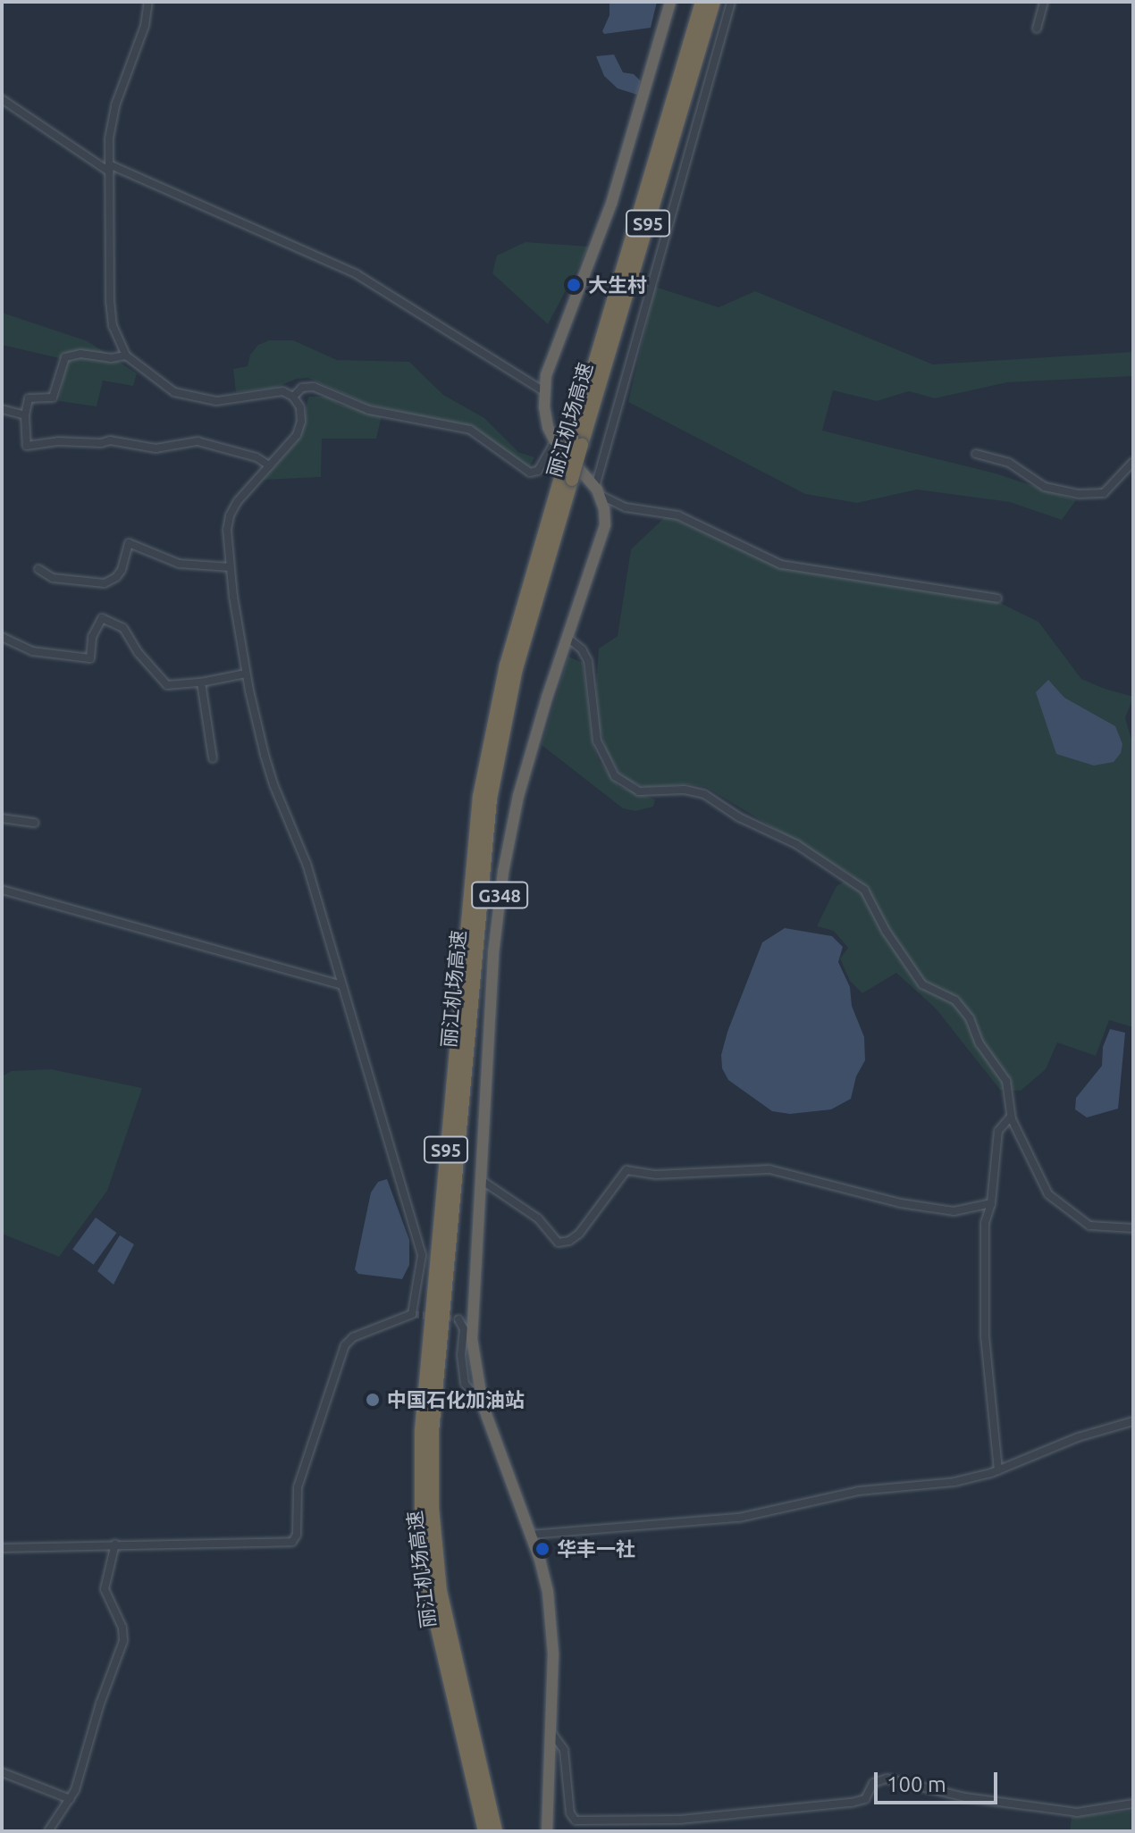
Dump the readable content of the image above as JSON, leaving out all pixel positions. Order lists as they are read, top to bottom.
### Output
{
  "streets": {
    "highway": ["S95", "丽江机场高速", "G348"]
  },
  "places": ["大生村", "中国石化加油站", "华丰一社"],
  "scale_bar": "100 m"
}
